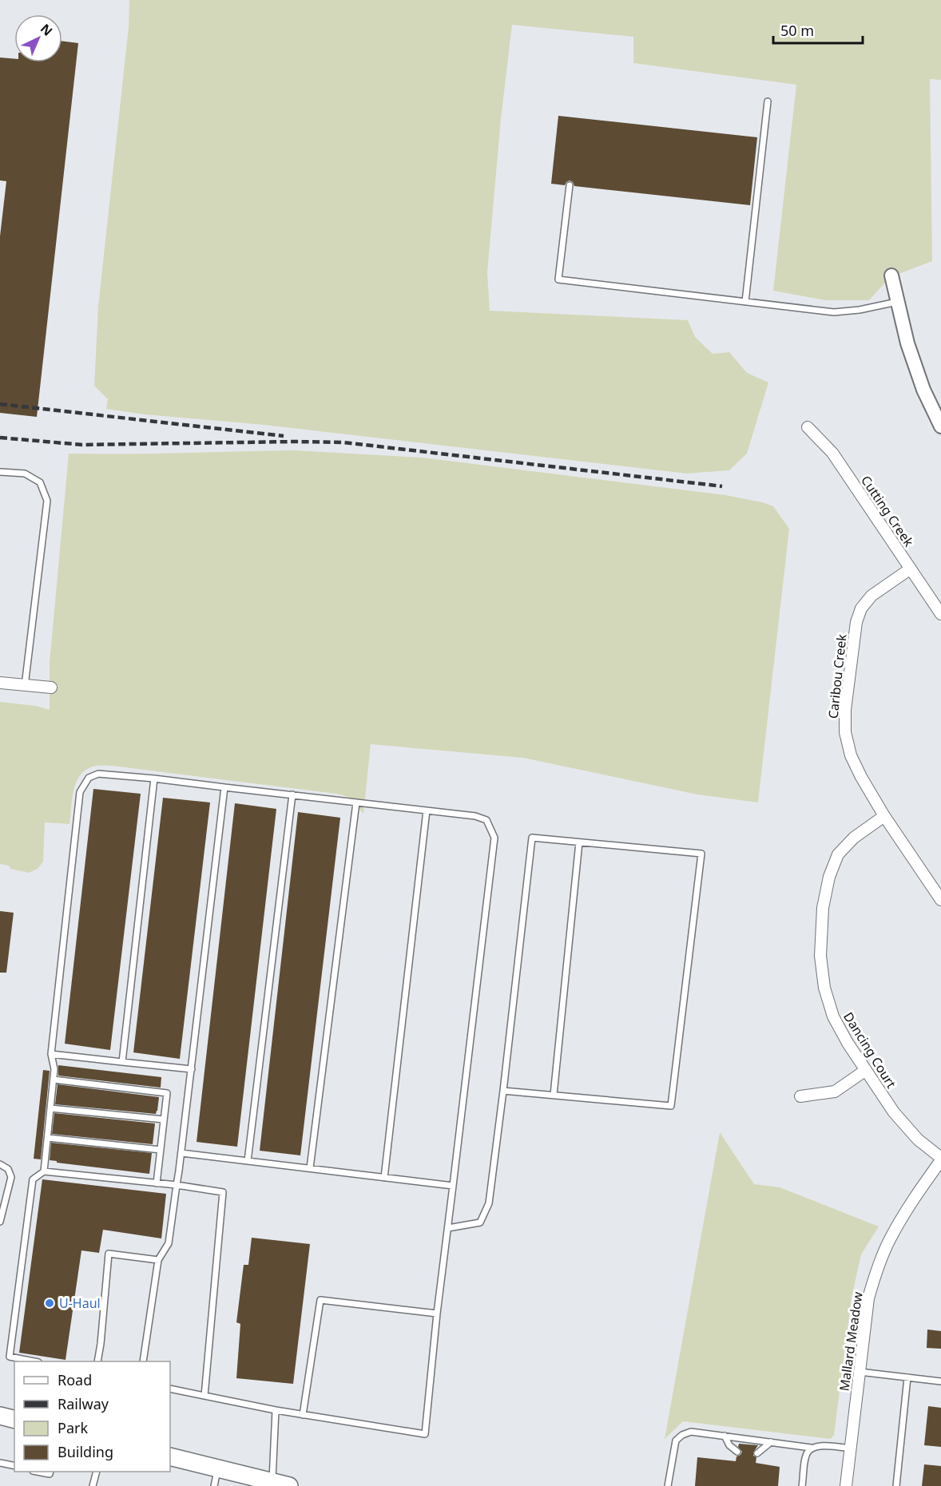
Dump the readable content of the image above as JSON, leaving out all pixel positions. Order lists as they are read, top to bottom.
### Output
{
  "streets": {
    "street": [
      "Cutting Creek",
      "Caribou Creek",
      "Dancing Court",
      "Mallard Meadow"
    ]
  },
  "crossings": [
    ["Cutting Creek", "Caribou Creek"],
    ["Caribou Creek", "Dancing Court"],
    ["Dancing Court", "Mallard Meadow"]
  ],
  "places": ["U-Haul"],
  "legend": [
    "Road",
    "Railway",
    "Park",
    "Building"
  ],
  "scale_bar": "50 m",
  "north": "top right"
}
